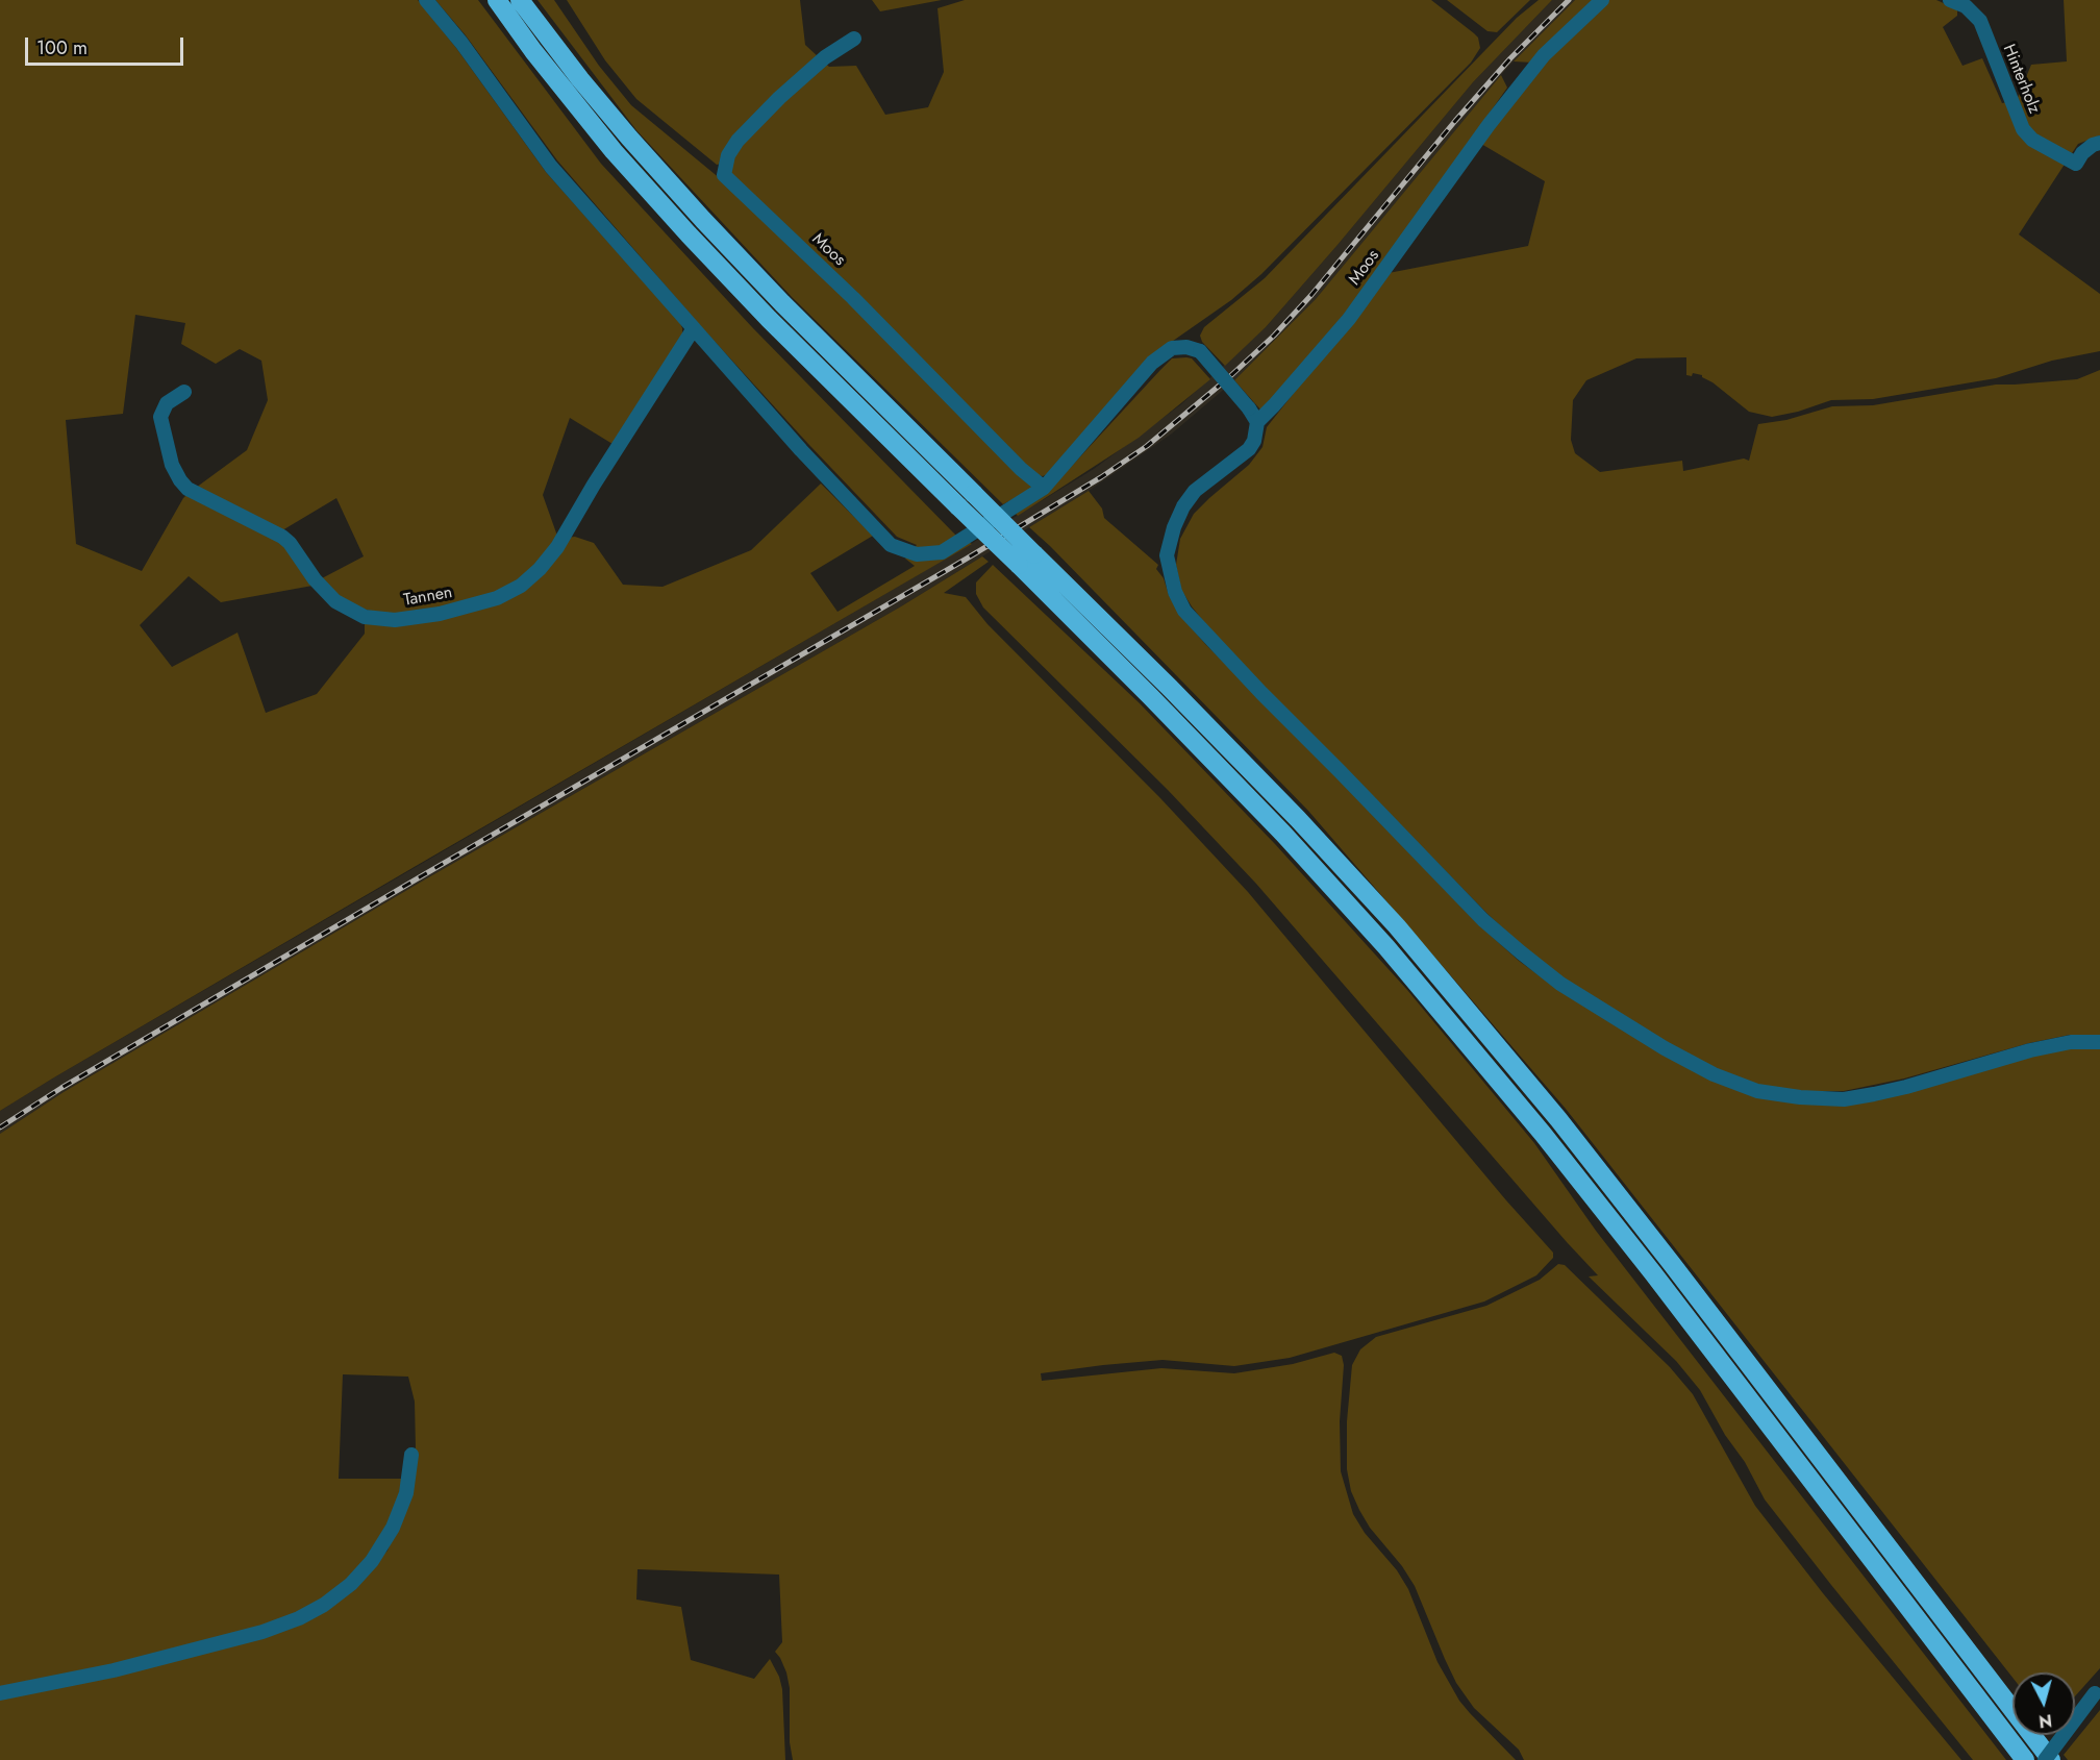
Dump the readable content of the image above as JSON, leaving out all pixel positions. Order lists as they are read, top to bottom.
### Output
{
  "streets": {
    "street": ["Hinterholz", "Moos", "Tannen"]
  },
  "scale_bar": "100 m",
  "north": "bottom"
}
